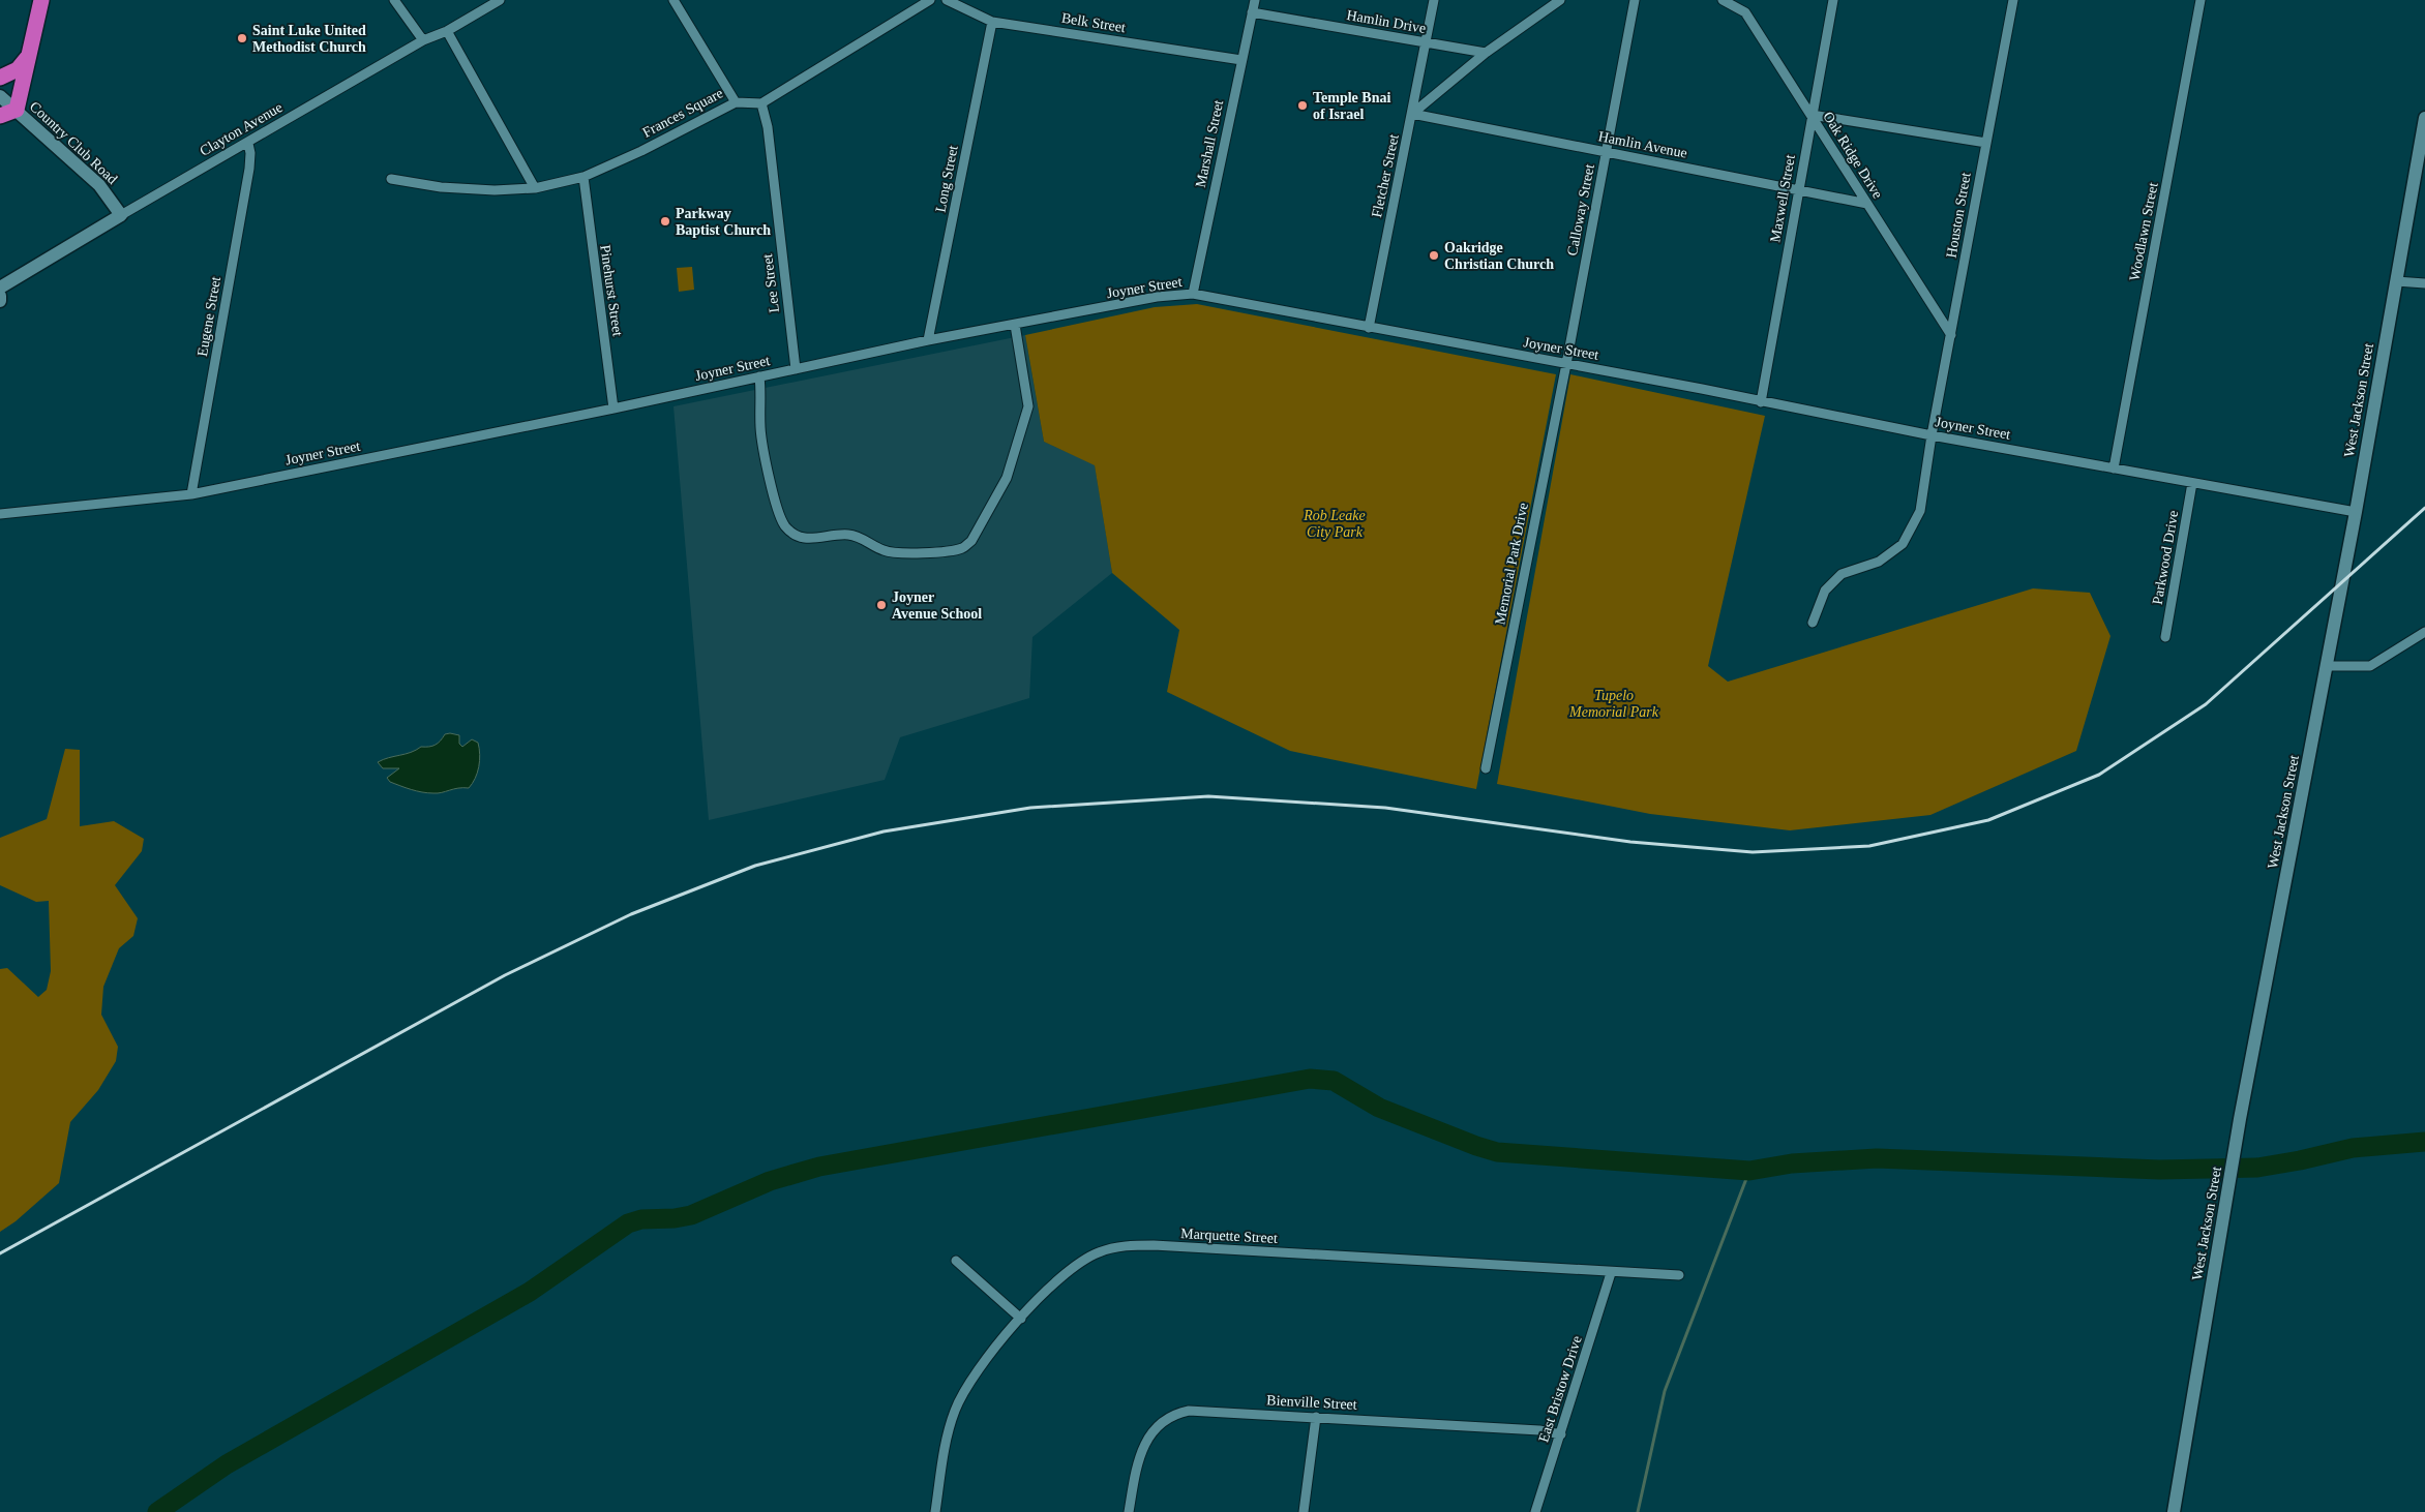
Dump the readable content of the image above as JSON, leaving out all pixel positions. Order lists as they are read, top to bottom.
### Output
{
  "streets": {
    "street": [
      "Hamlin Drive",
      "Belk Street",
      "Frances Square",
      "Clayton Avenue",
      "Country Club Road",
      "Marshall Street",
      "Hamlin Avenue",
      "Oak Ridge Drive",
      "Fletcher Street",
      "Long Street",
      "Maxwell Street",
      "Calloway Street",
      "Houston Street",
      "Woodlawn Street",
      "Lee Street",
      "Joyner Street",
      "Pinehurst Street",
      "Eugene Street",
      "West Jackson Street",
      "Parkwood Drive",
      "Memorial Park Drive",
      "Marquette Street",
      "East Bristow Drive",
      "Bienville Street"
    ]
  },
  "crossings": [
    ["Hamlin Drive", "Marshall Street"],
    ["Hamlin Drive", "Fletcher Street"],
    ["Belk Street", "Marshall Street"],
    ["Belk Street", "Long Street"],
    ["Frances Square", "Pinehurst Street"],
    ["Clayton Avenue", "Country Club Road"],
    ["Clayton Avenue", "Eugene Street"],
    ["Marshall Street", "Joyner Street"],
    ["Hamlin Avenue", "Oak Ridge Drive"],
    ["Hamlin Avenue", "Fletcher Street"],
    ["Hamlin Avenue", "Maxwell Street"],
    ["Hamlin Avenue", "Calloway Street"],
    ["Oak Ridge Drive", "Maxwell Street"],
    ["Oak Ridge Drive", "Houston Street"],
    ["Fletcher Street", "Joyner Street"],
    ["Long Street", "Joyner Street"],
    ["Maxwell Street", "Joyner Street"],
    ["Calloway Street", "Joyner Street"],
    ["Calloway Street", "Memorial Park Drive"],
    ["Houston Street", "Joyner Street"],
    ["Woodlawn Street", "Joyner Street"],
    ["Lee Street", "Joyner Street"],
    ["Joyner Street", "Pinehurst Street"],
    ["Joyner Street", "Eugene Street"],
    ["Joyner Street", "West Jackson Street"],
    ["Joyner Street", "Parkwood Drive"],
    ["Joyner Street", "Memorial Park Drive"],
    ["Marquette Street", "East Bristow Drive"],
    ["East Bristow Drive", "Bienville Street"]
  ],
  "parks": ["Rob Leake City Park", "Tupelo Memorial Park"],
  "places": [
    "Saint Luke United Methodist Church",
    "Temple Bnai of Israel",
    "Parkway Baptist Church",
    "Oakridge Christian Church",
    "Joyner Avenue School"
  ]
}
